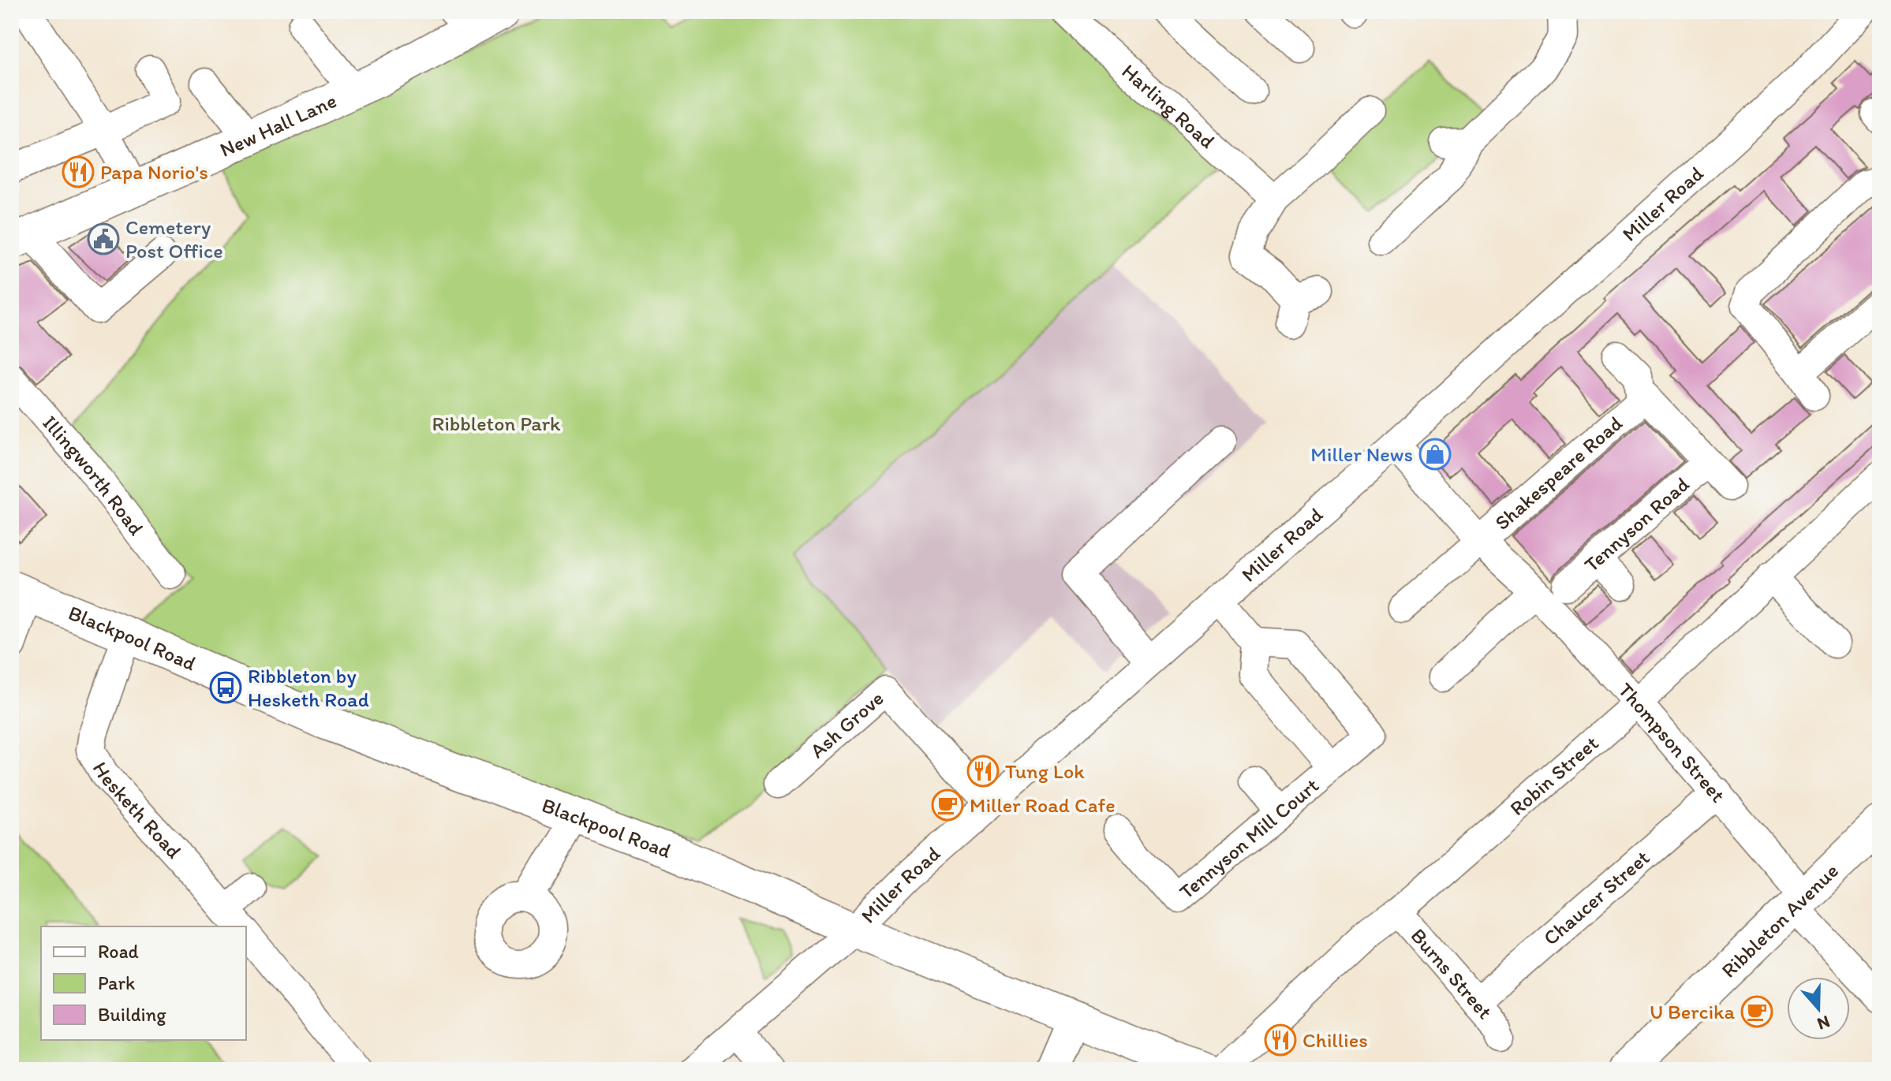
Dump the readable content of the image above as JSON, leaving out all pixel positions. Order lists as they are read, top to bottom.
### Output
{
  "streets": {
    "main road": ["New Hall Lane", "Blackpool Road", "Ribbleton Avenue"],
    "street": [
      "Harling Road",
      "Miller Road",
      "Shakespeare Road",
      "Illingworth Road",
      "Tennyson Road",
      "Ash Grove",
      "Thompson Street",
      "Robin Street",
      "Hesketh Road",
      "Tennyson Mill Court",
      "Chaucer Street",
      "Burns Street"
    ]
  },
  "crossings": [
    ["Miller Road", "Blackpool Road"],
    ["Miller Road", "Ash Grove"],
    ["Miller Road", "Thompson Street"],
    ["Shakespeare Road", "Tennyson Road"],
    ["Shakespeare Road", "Thompson Street"],
    ["Blackpool Road", "Hesketh Road"],
    ["Thompson Street", "Robin Street"],
    ["Thompson Street", "Chaucer Street"],
    ["Thompson Street", "Ribbleton Avenue"],
    ["Robin Street", "Burns Street"],
    ["Chaucer Street", "Burns Street"]
  ],
  "parks": ["Ribbleton Park"],
  "places": {
    "restaurant": ["Papa Norio's", "Tung Lok", "Chillies"],
    "public building": ["Cemetery Post Office"],
    "shop": ["Miller News"],
    "bus stop": ["Ribbleton by Hesketh Road"],
    "cafe": ["Miller Road Cafe", "U Bercika"]
  },
  "legend": ["Road", "Park", "Building"],
  "north": "bottom"
}
